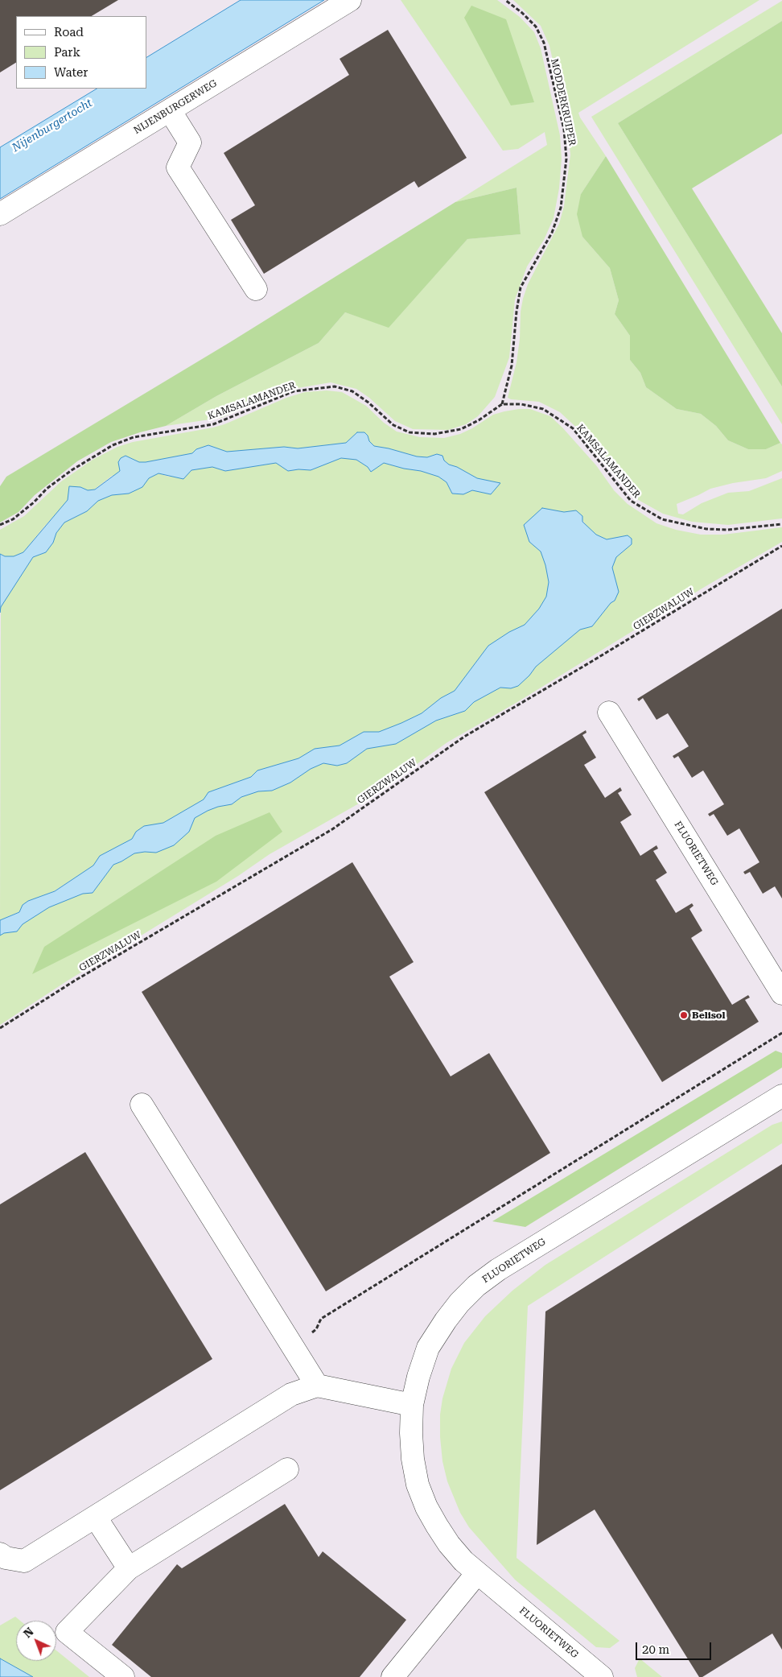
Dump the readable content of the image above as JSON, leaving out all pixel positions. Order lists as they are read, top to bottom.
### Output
{
  "streets": {
    "street": ["NIJENBURGERWEG", "FLUORIETWEG"],
    "path": ["MODDERKRUIPER", "KAMSALAMANDER", "GIERZWALUW"]
  },
  "crossings": [
    ["MODDERKRUIPER", "KAMSALAMANDER"]
  ],
  "water": ["Nijenburgertocht"],
  "places": ["Belisol"],
  "legend": ["Road", "Park", "Water"],
  "scale_bar": "20 m",
  "north": "top left"
}
